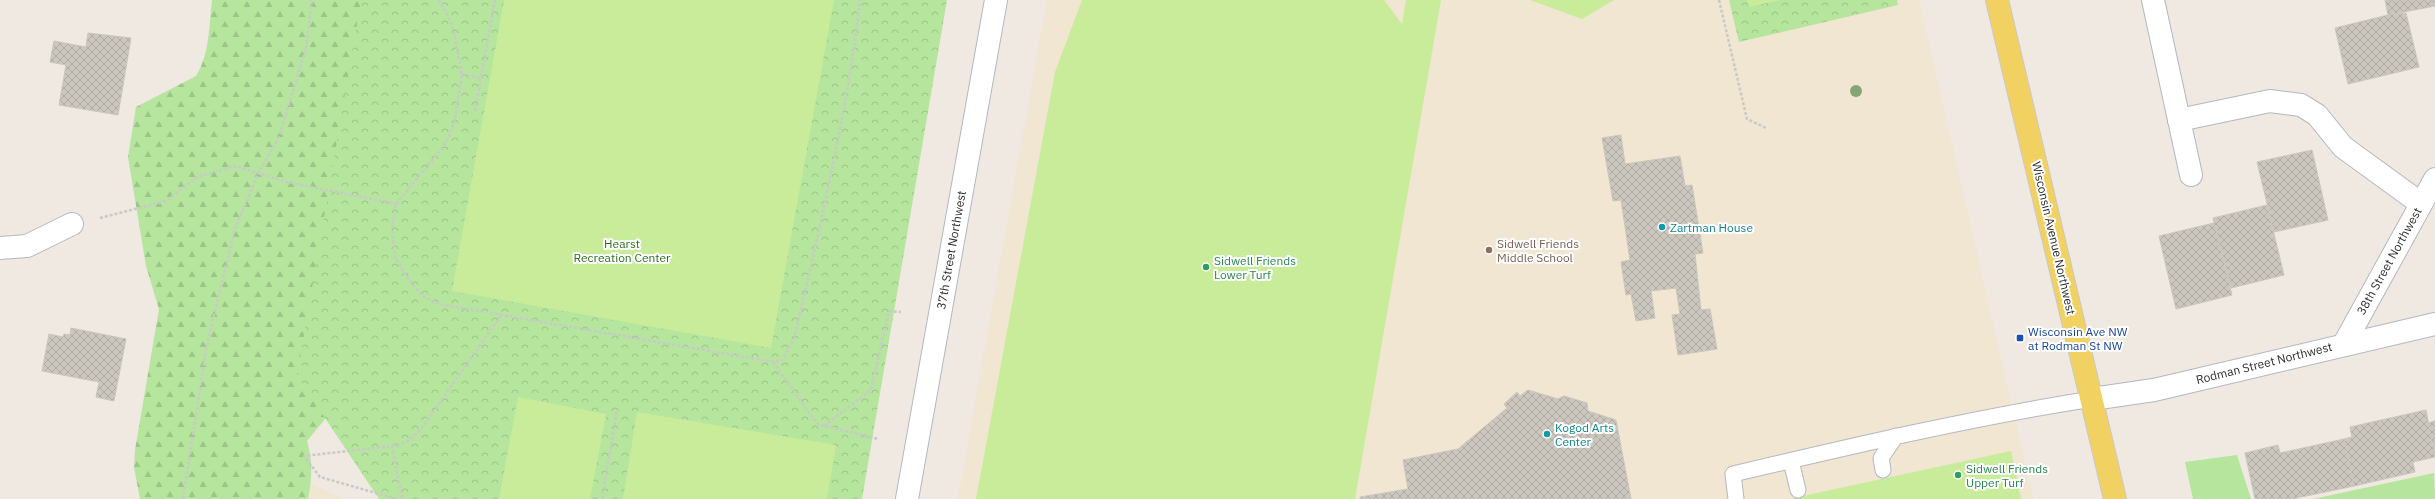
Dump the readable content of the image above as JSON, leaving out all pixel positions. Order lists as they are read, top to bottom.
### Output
{
  "streets": {
    "main road": ["Wisconsin Avenue Northwest"],
    "street": ["37th Street Northwest", "38th Street Northwest", "Rodman Street Northwest"]
  },
  "crossings": [
    ["Wisconsin Avenue Northwest", "Rodman Street Northwest"],
    ["38th Street Northwest", "Rodman Street Northwest"]
  ],
  "parks": ["Hearst Recreation Center"],
  "places": {
    "other": [
      "Zartman House",
      "Sidwell Friends Middle School",
      "Sidwell Friends Lower Turf",
      "Kogod Arts Center",
      "Sidwell Friends Upper Turf"
    ],
    "transit": ["Wisconsin Ave NW at Rodman St NW"]
  }
}
